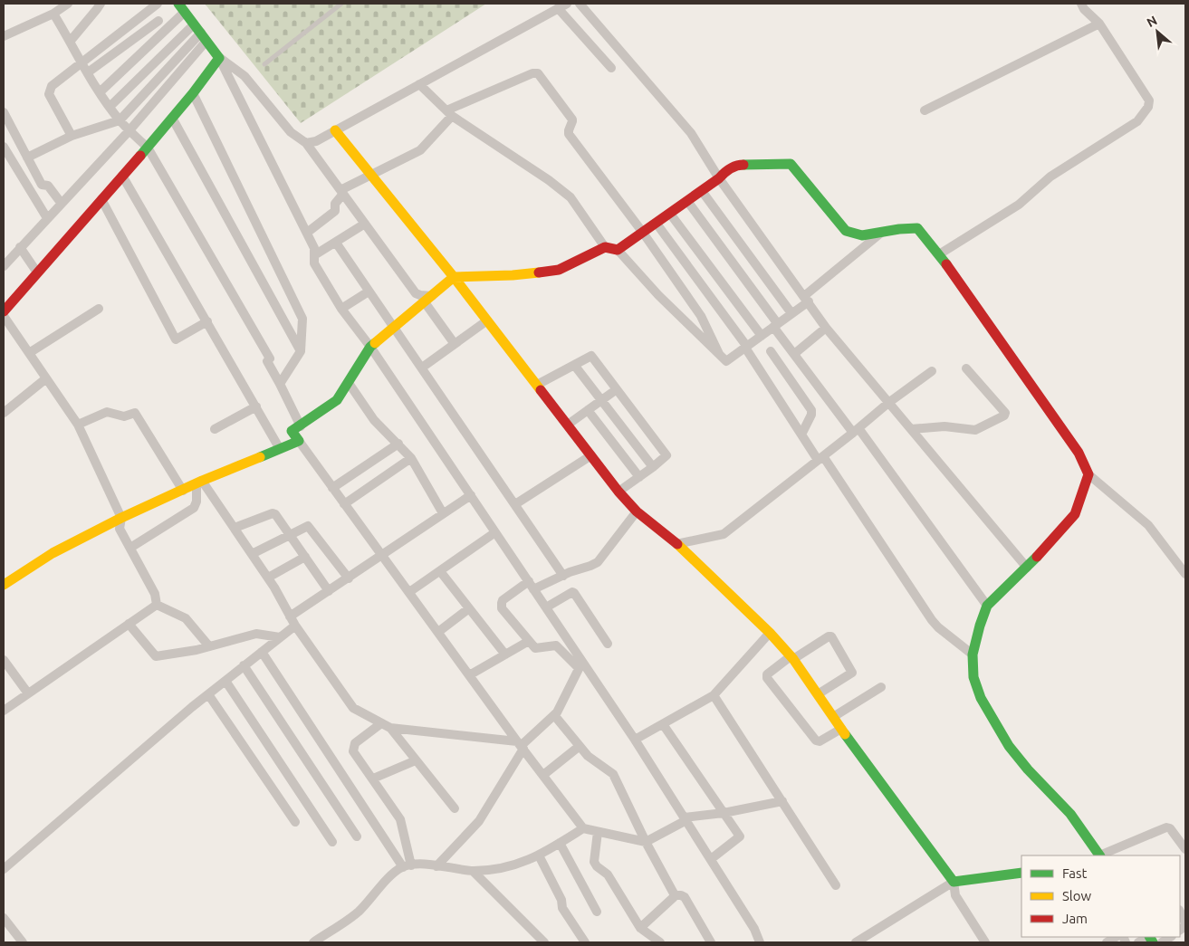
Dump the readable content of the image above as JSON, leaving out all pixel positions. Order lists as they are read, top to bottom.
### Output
{
  "legend": ["Fast", "Slow", "Jam"],
  "north": "top left"
}
